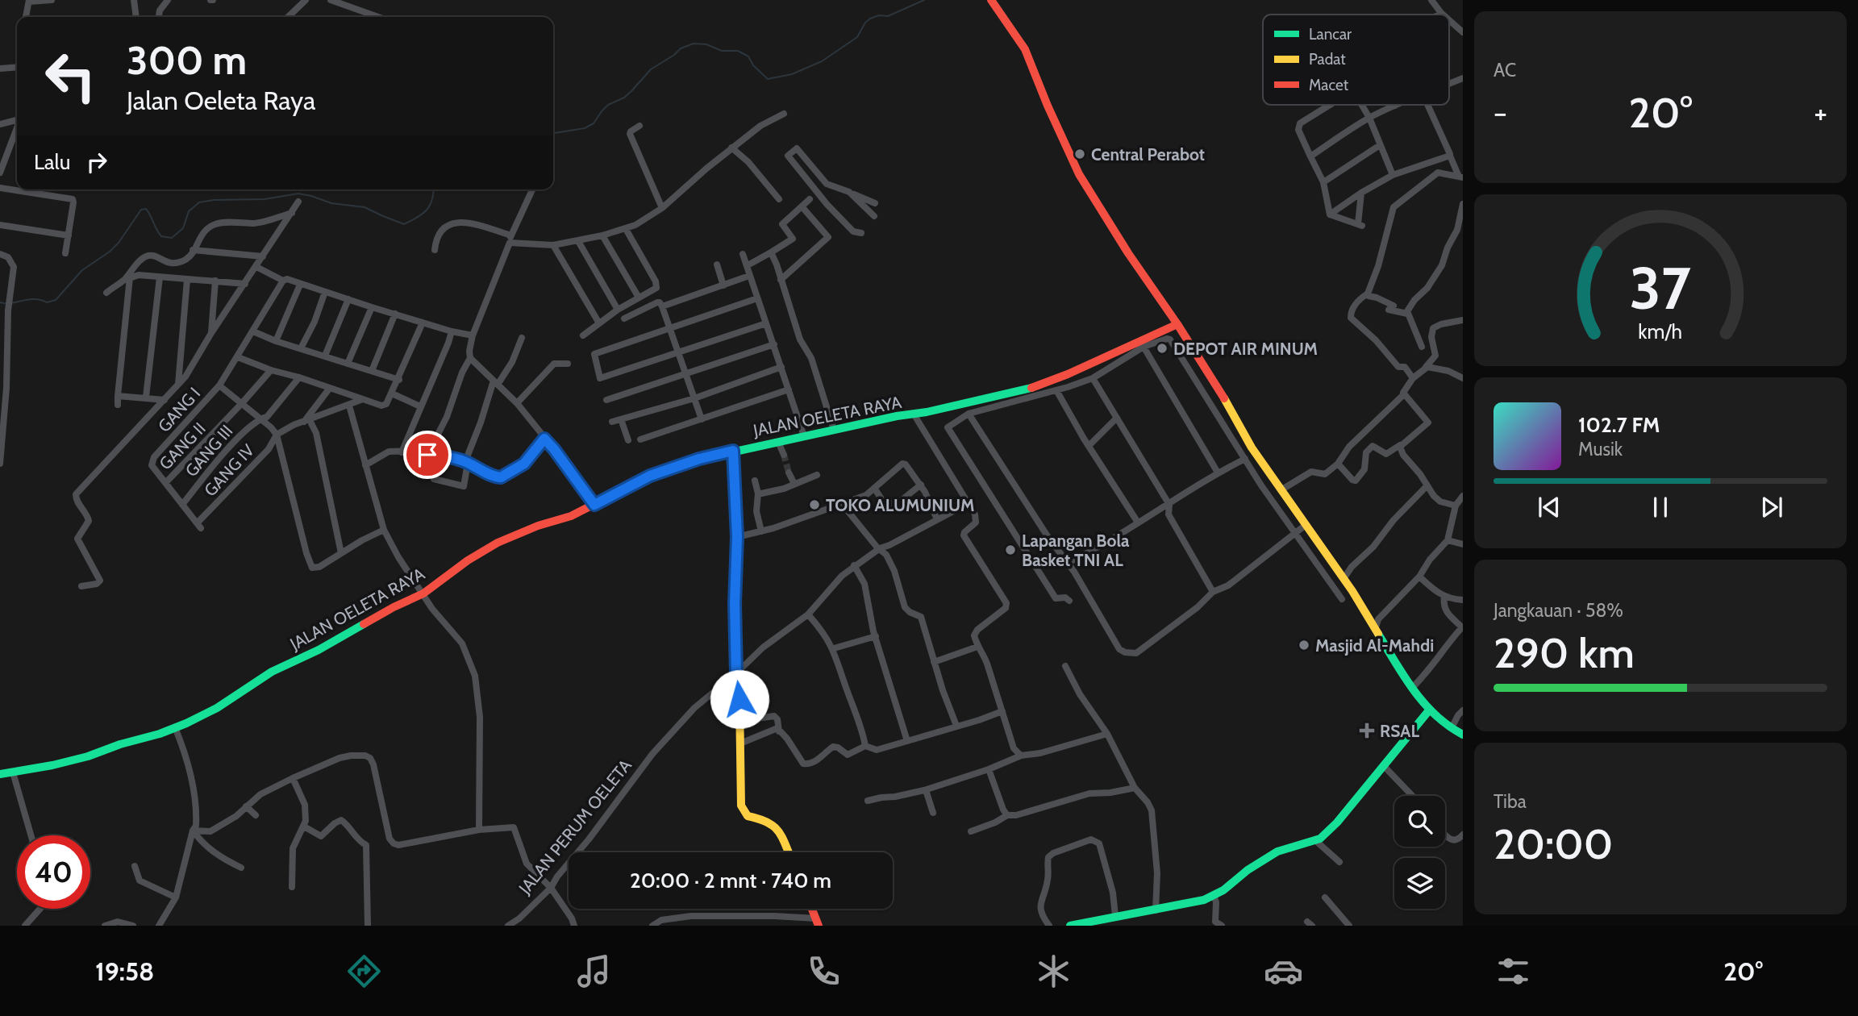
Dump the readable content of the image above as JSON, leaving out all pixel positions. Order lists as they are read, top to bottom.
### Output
{
  "streets": {
    "street": [
      "GANG I",
      "JALAN OELETA RAYA",
      "GANG II",
      "GANG III",
      "GANG IV",
      "JALAN PERUM OELETA"
    ]
  },
  "crossings": [
    ["GANG I", "GANG II"],
    ["GANG III", "GANG IV"]
  ],
  "places": {
    "other": [
      "Central Perabot",
      "DEPOT AIR MINUM",
      "TOKO ALUMUNIUM",
      "Lapangan Bola Basket TNI AL",
      "Masjid Al-Mahdi"
    ],
    "health": ["RSAL"]
  },
  "legend": ["Lancar", "Padat", "Macet"],
  "page": {
    "tile": [
      "AC",
      ["Jangkauan · 58%", "290 km"],
      ["Tiba", "20:00"]
    ],
    "turn": ["300 m", "Jalan Oeleta Raya"],
    "heat": ["−", "20°", "+"],
    "then": "Lalu",
    "song": ["102.7 FM", "Musik"],
    "limit": "40",
    "trip": "20:00 · 2 mnt · 740 m",
    "tabs": ["19:58", "20°"],
    "gauge": ["37", "km/h"]
  }
}
